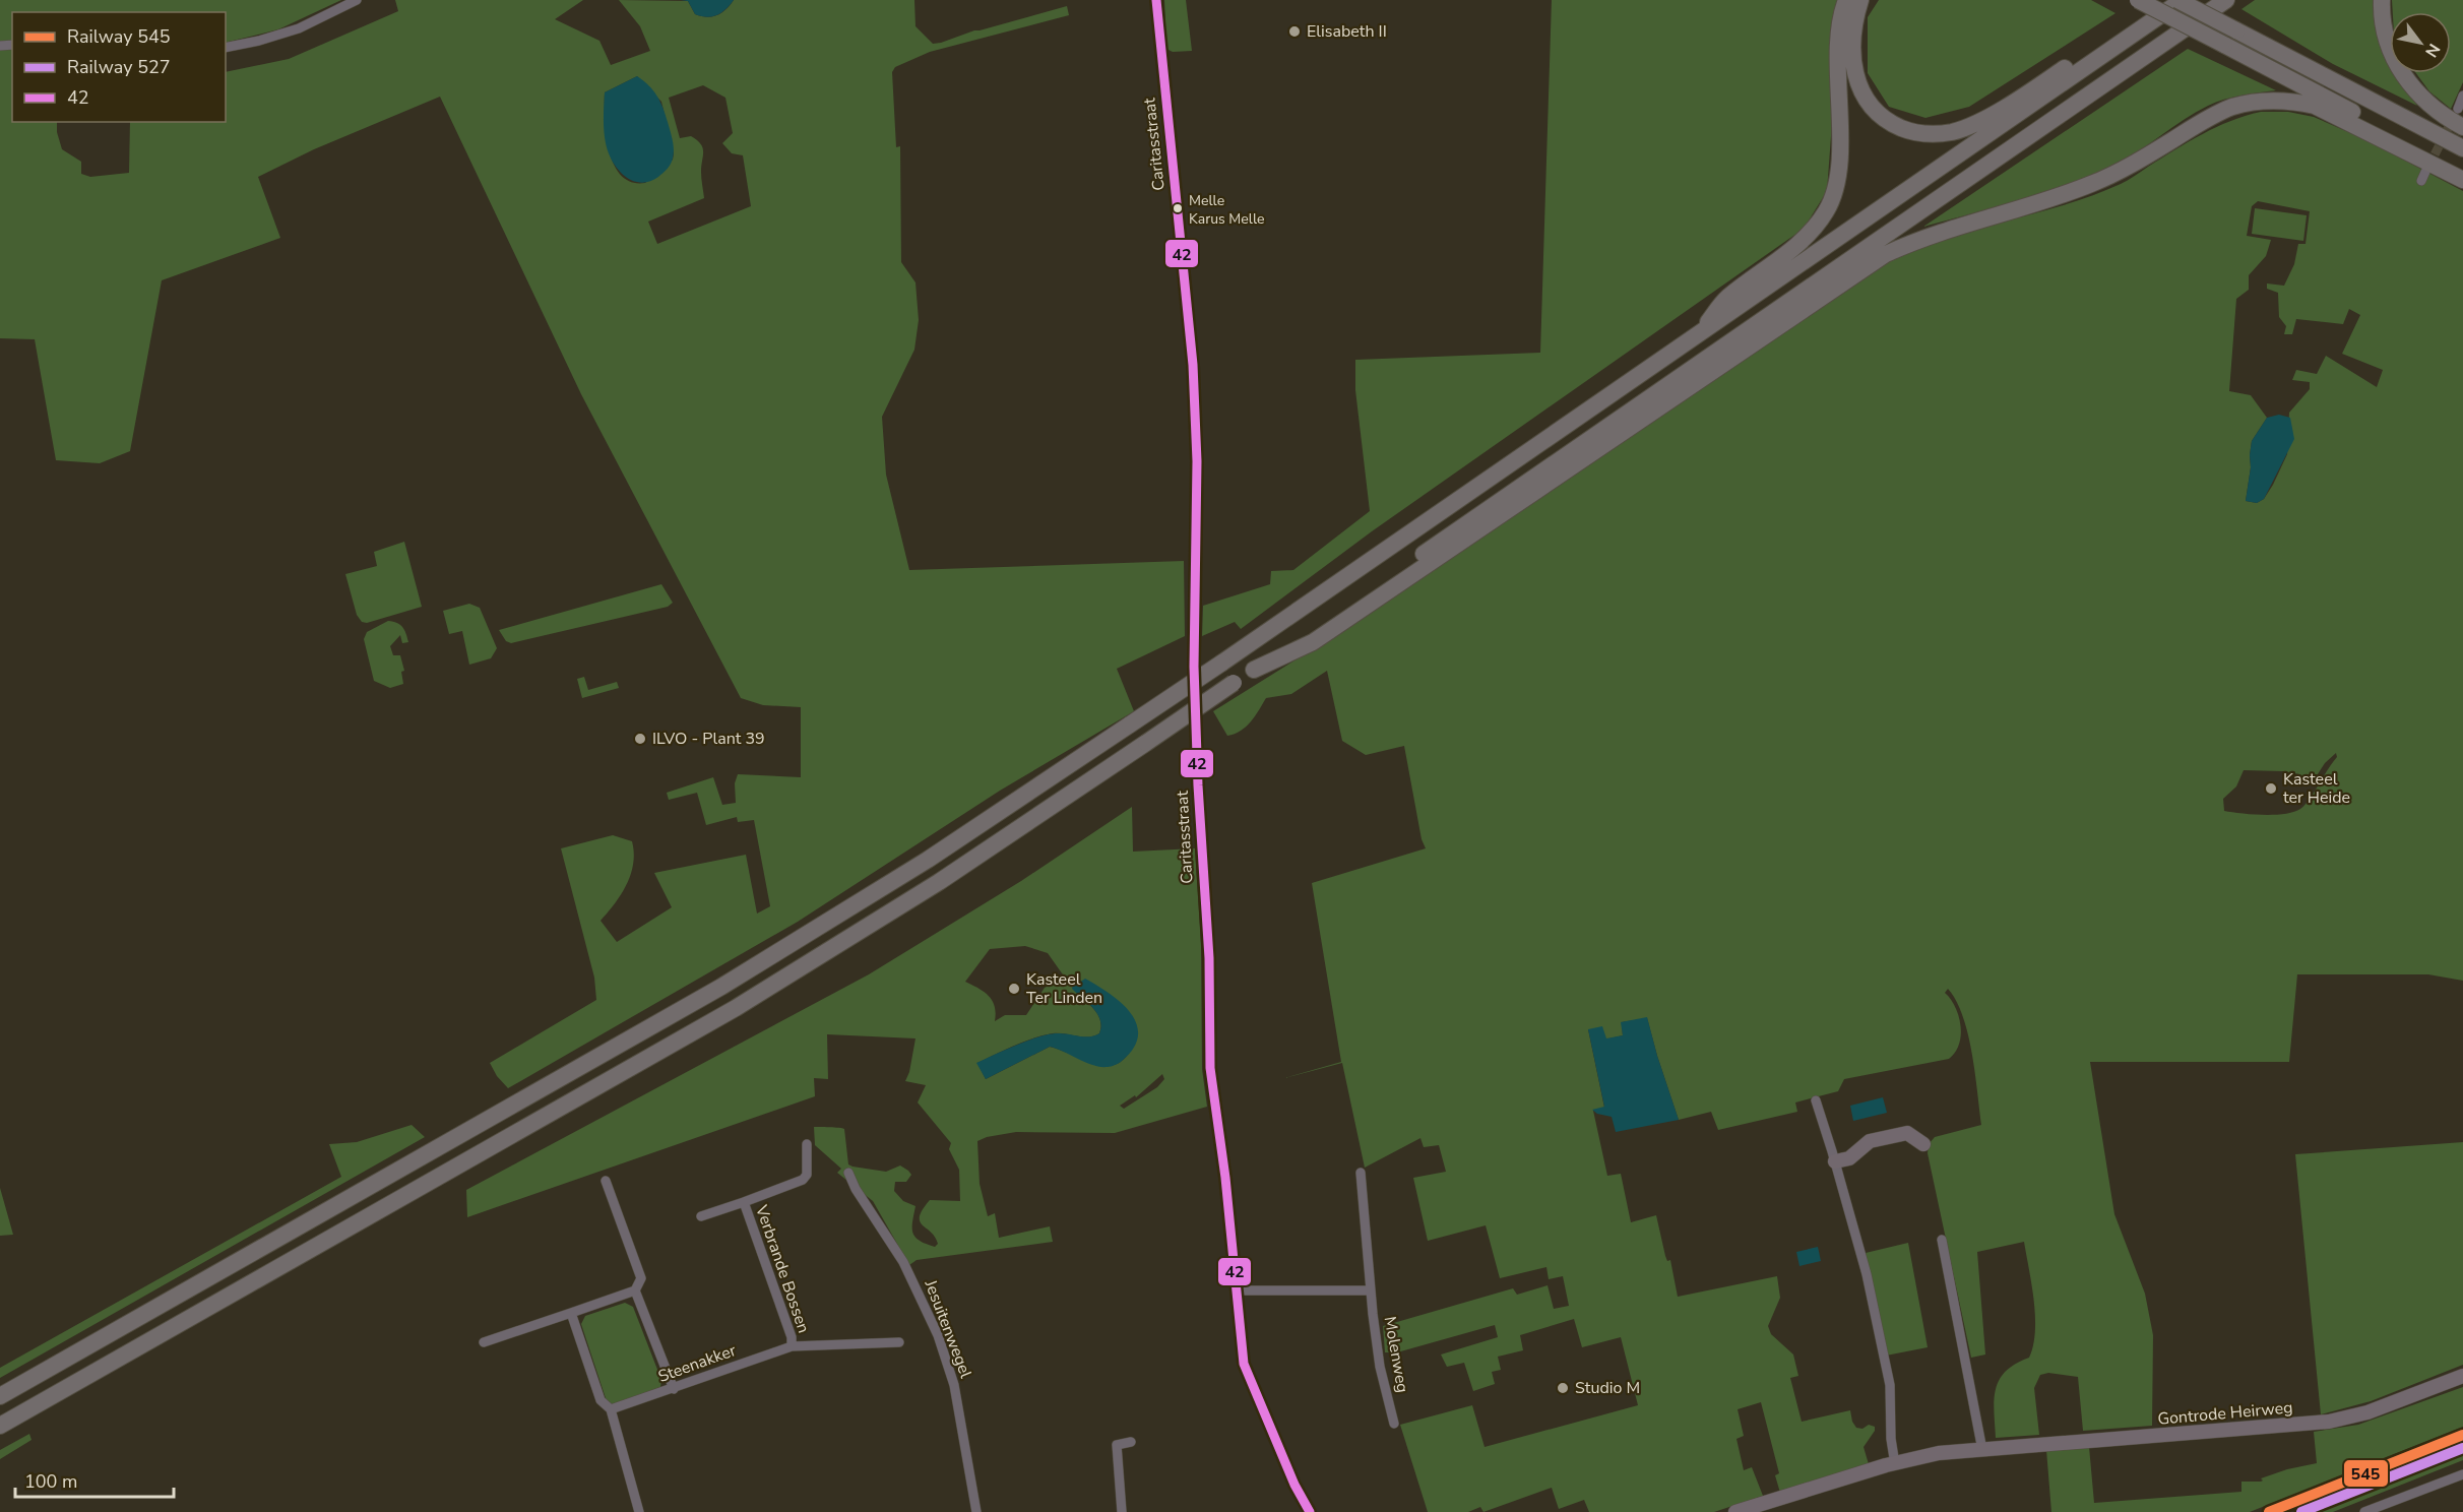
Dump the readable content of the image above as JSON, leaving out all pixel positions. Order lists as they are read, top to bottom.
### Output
{
  "streets": {
    "street": [
      "Caritasstraat",
      "Verbrande Bossen",
      "Jesuitenwegel",
      "Molenweg",
      "Steenakker",
      "Gontrode Heirweg"
    ]
  },
  "crossings": [
    ["Verbrande Bossen", "Steenakker"]
  ],
  "places": [
    "Elisabeth II",
    "Melle Karus Melle",
    "ILVO - Plant 39",
    "Kasteel ter Heide",
    "Kasteel Ter Linden",
    "Studio M"
  ],
  "lines": ["transit line 42", "rail line 545", "rail line 527"],
  "legend": ["Railway 545", "Railway 527", "42"],
  "scale_bar": "100 m",
  "north": "bottom right"
}
